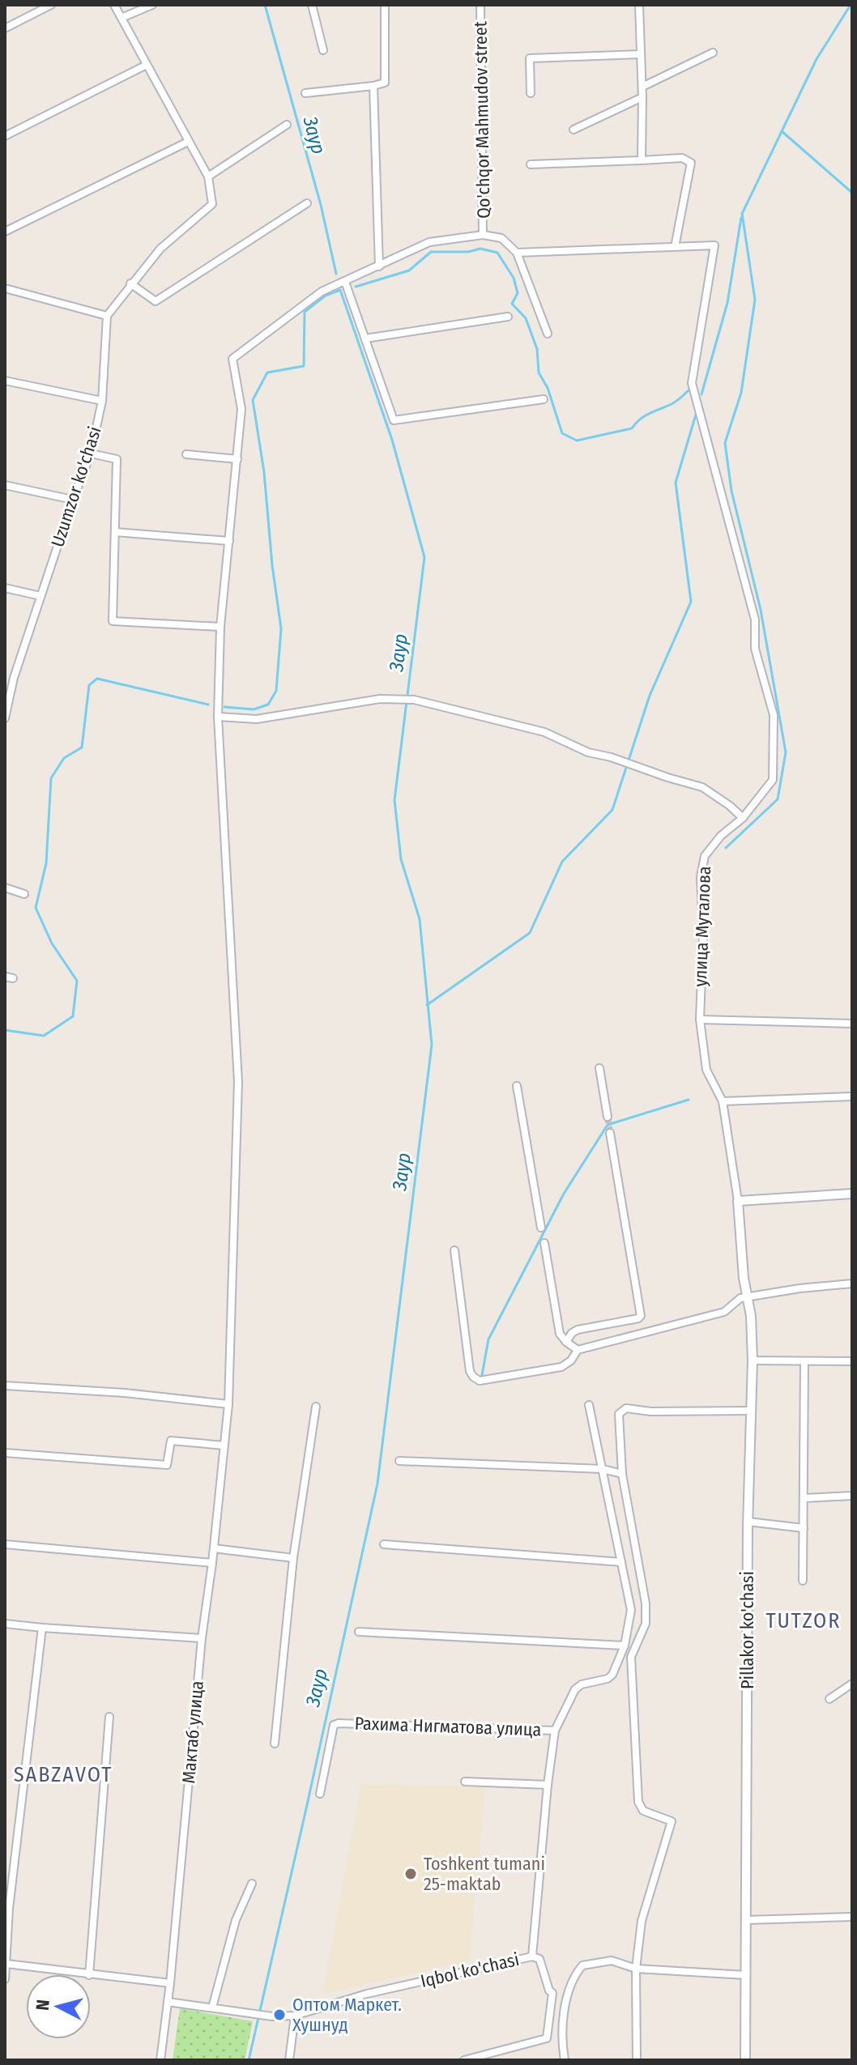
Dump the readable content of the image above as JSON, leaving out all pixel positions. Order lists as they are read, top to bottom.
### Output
{
  "streets": {
    "street": [
      "Qo'chqor Mahmudov street",
      "Uzumzor ko'chasi",
      "улица Муталова",
      "Pillakor ko'chasi",
      "Рахима Нигматова улица",
      "Мактаб улица",
      "Iqbol ko'chasi"
    ]
  },
  "crossings": [
    ["улица Муталова", "Pillakor ko'chasi"],
    ["Мактаб улица", "Iqbol ko'chasi"]
  ],
  "districts": ["TUTZOR", "SABZAVOT"],
  "water": ["Заур"],
  "places": ["Toshkent tumani 25-maktab", "Оптом Маркет. Хушнуд"],
  "north": "left"
}
